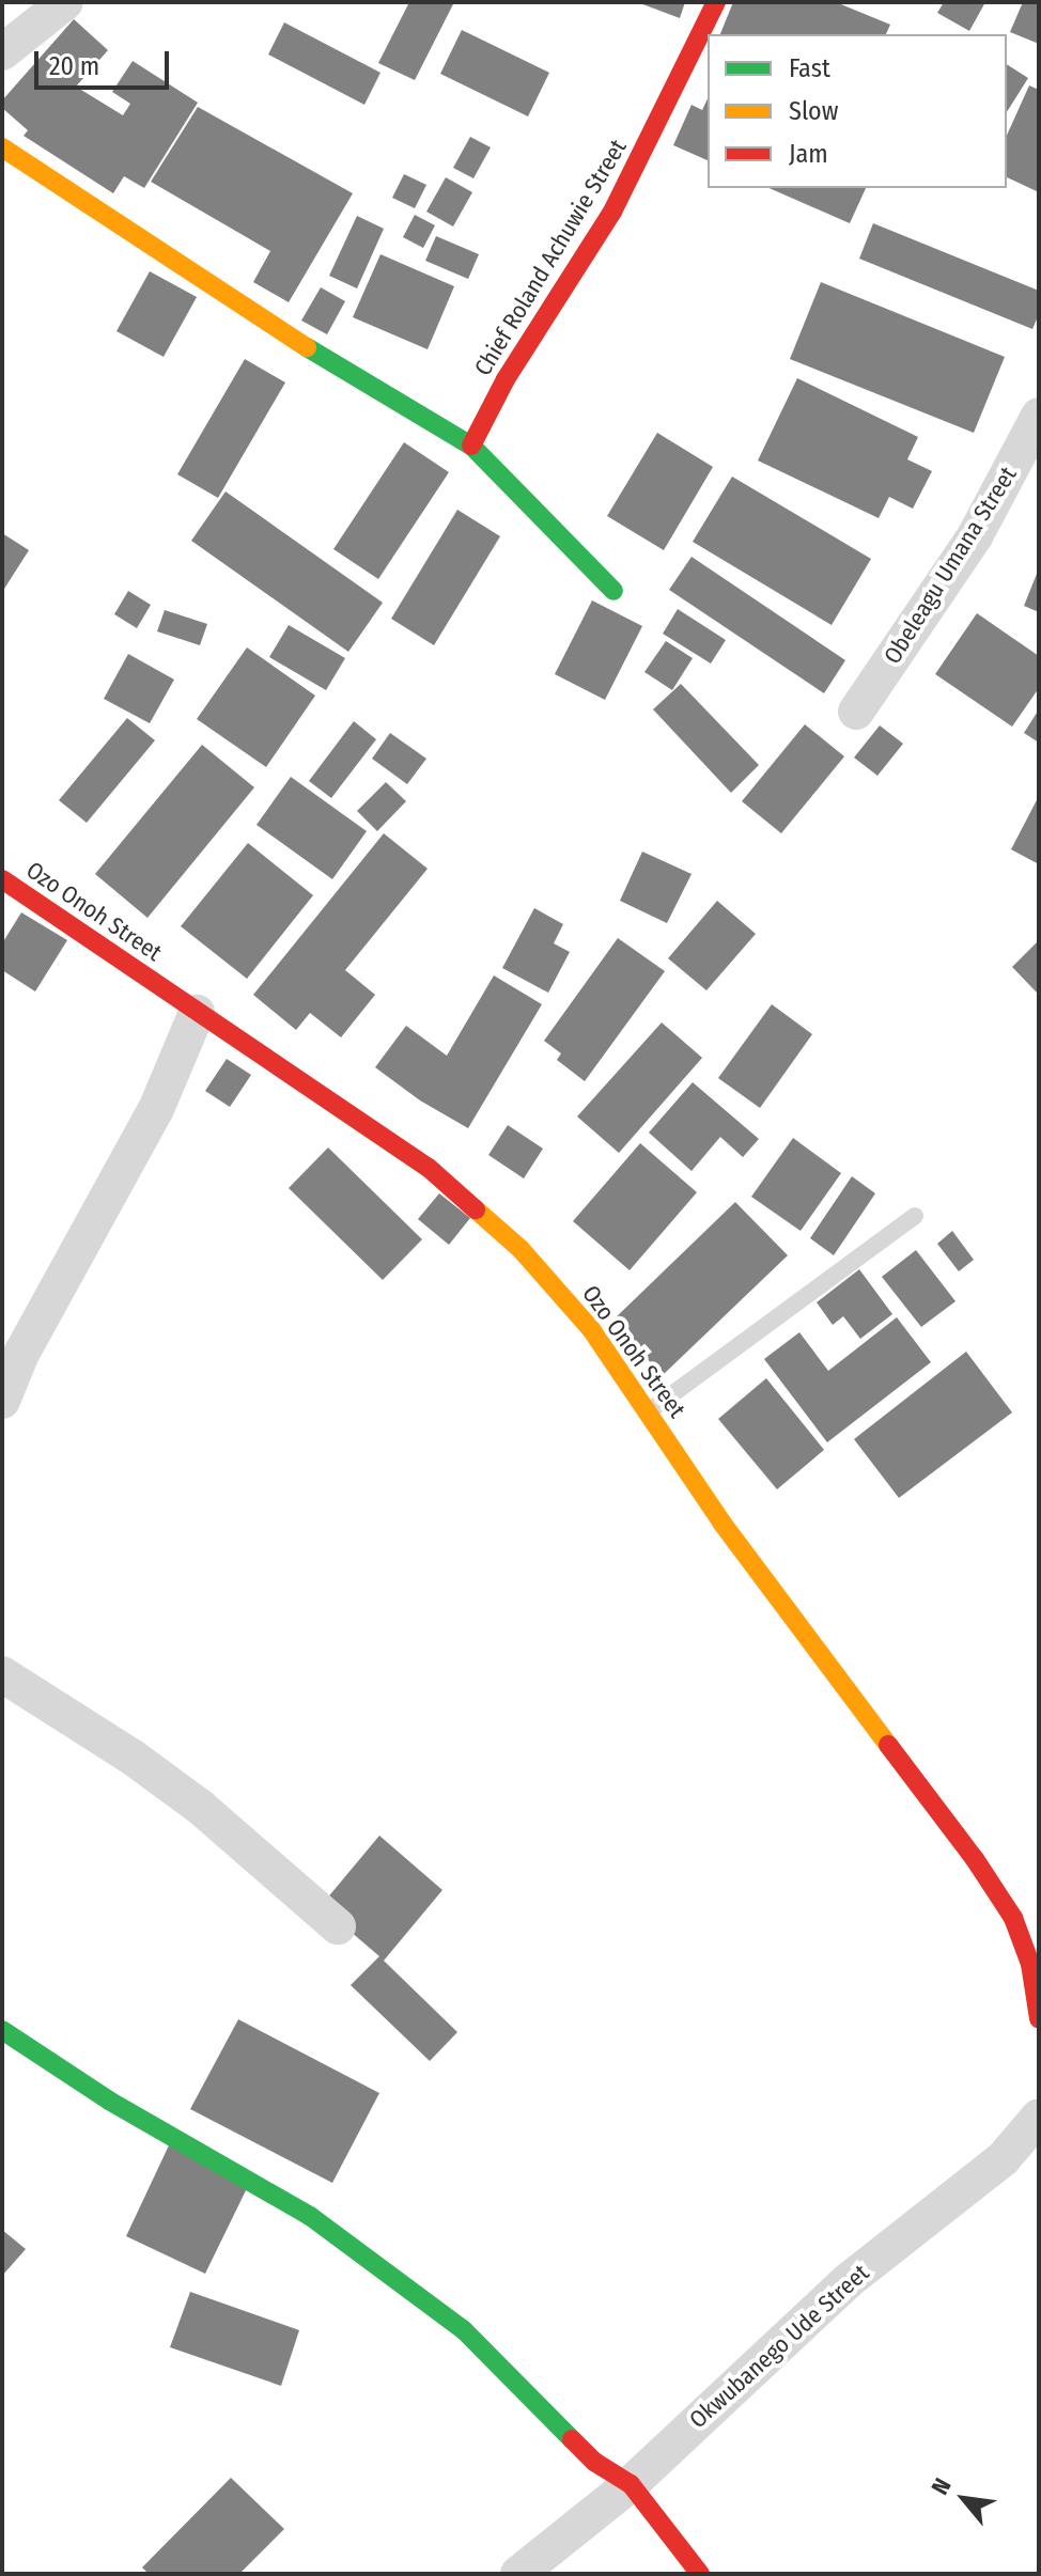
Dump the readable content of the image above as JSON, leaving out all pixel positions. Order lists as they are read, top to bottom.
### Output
{
  "streets": {
    "street": [
      "Chief Roland Achuwie Street",
      "Obeleagu Umana Street",
      "Ozo Onoh Street",
      "Okwubanego Ude Street"
    ]
  },
  "legend": ["Fast", "Slow", "Jam"],
  "scale_bar": "20 m",
  "north": "top left"
}
